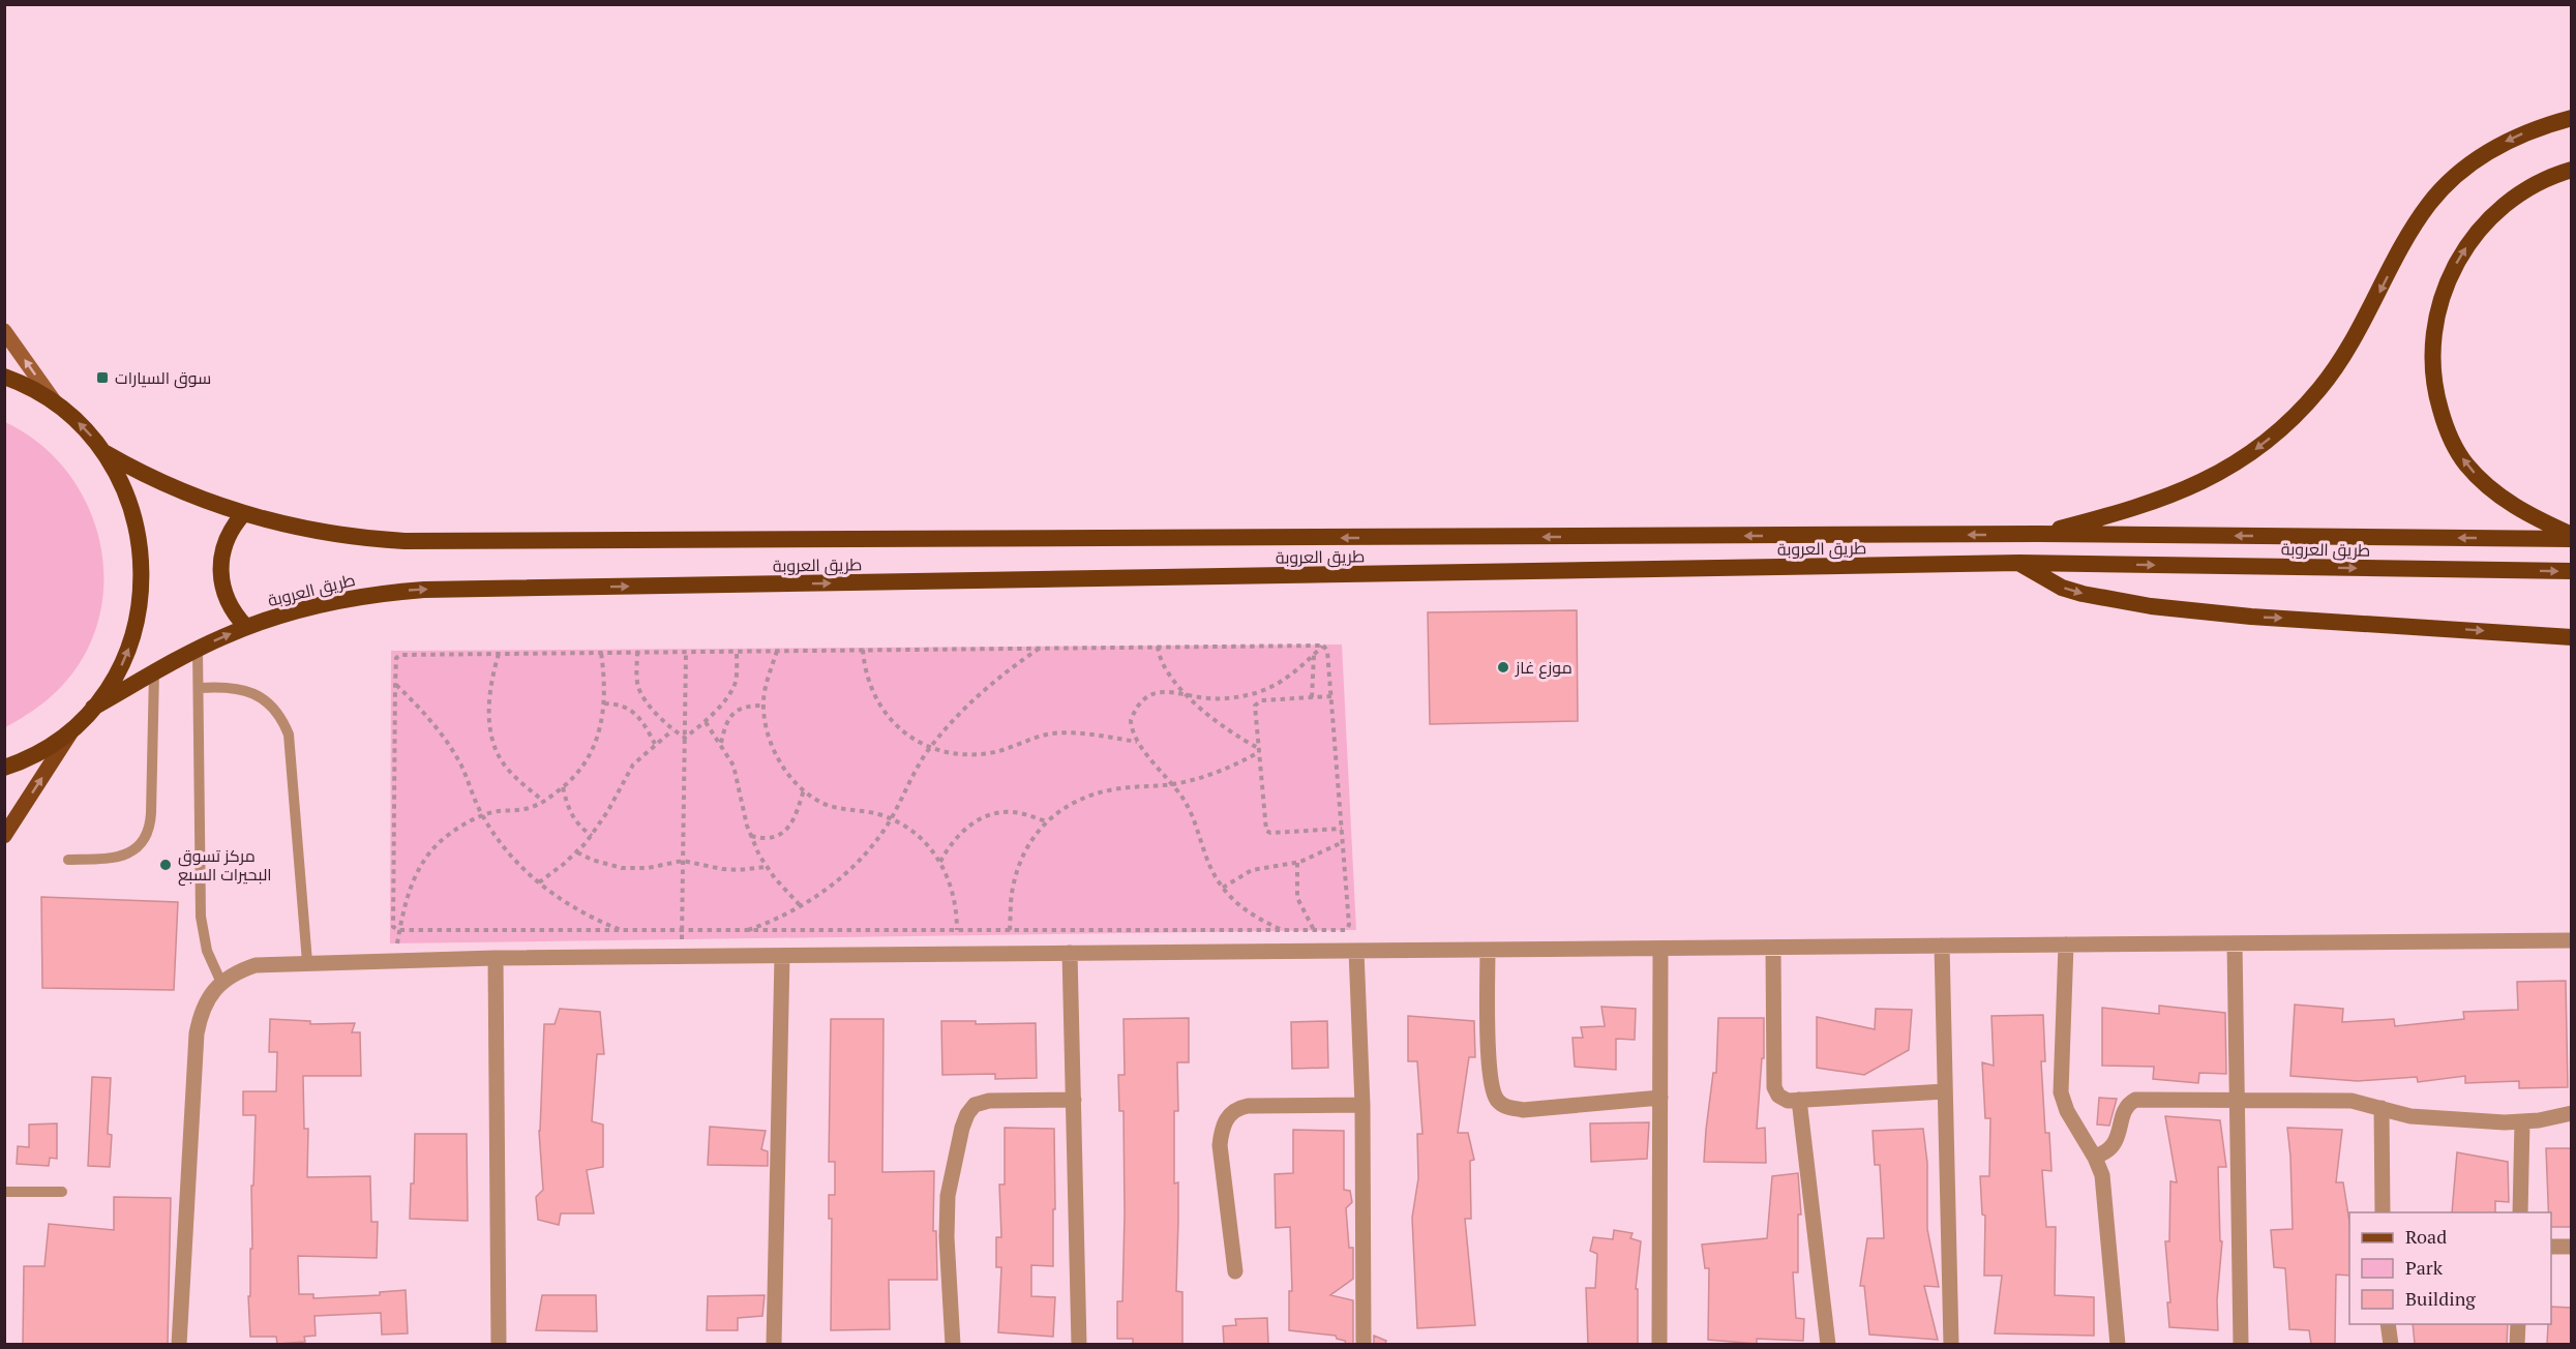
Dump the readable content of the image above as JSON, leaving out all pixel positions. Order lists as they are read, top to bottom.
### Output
{
  "streets": {
    "highway": ["طريق العروبة"]
  },
  "places": {
    "transit": ["سوق السيارات"],
    "other": ["موزع غاز", "مركز تسوق البحيرات السبع"]
  },
  "legend": ["Road", "Park", "Building"]
}
